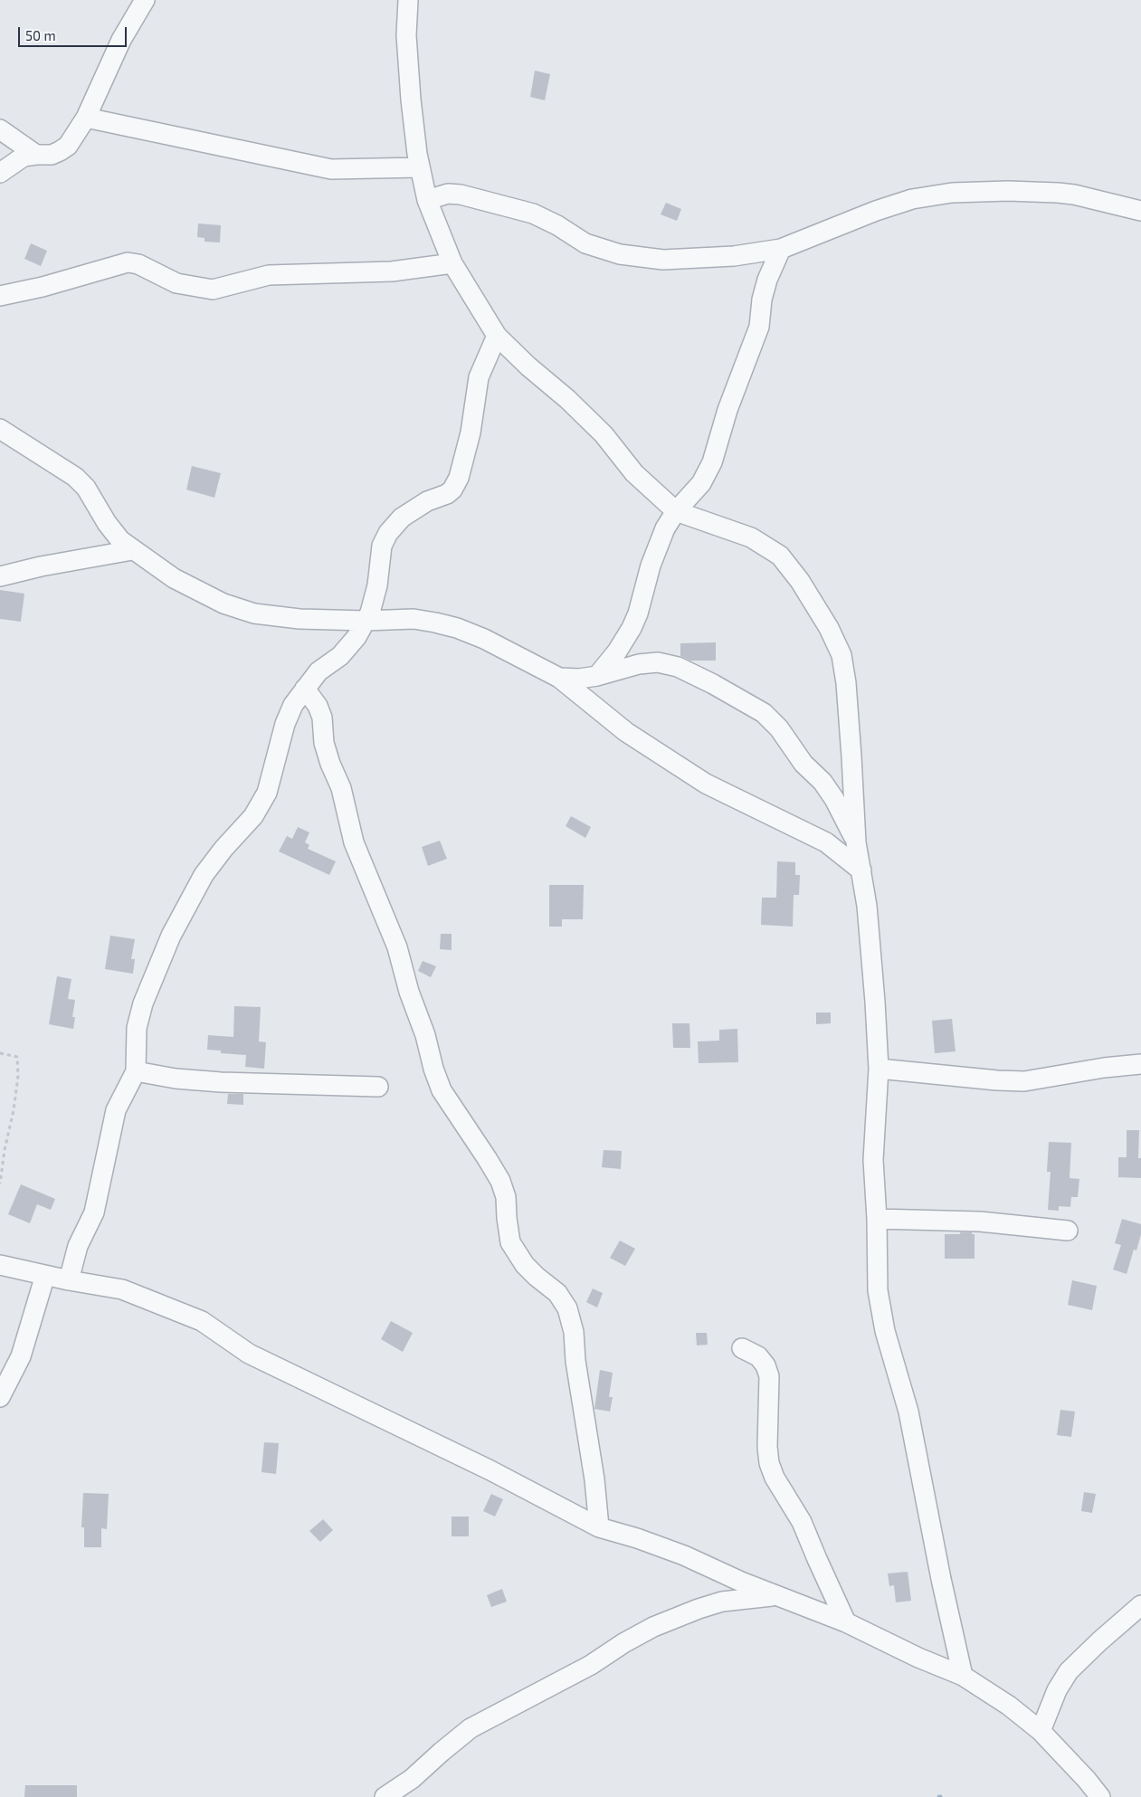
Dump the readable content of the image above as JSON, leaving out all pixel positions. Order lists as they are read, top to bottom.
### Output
{
  "scale_bar": "50 m"
}
